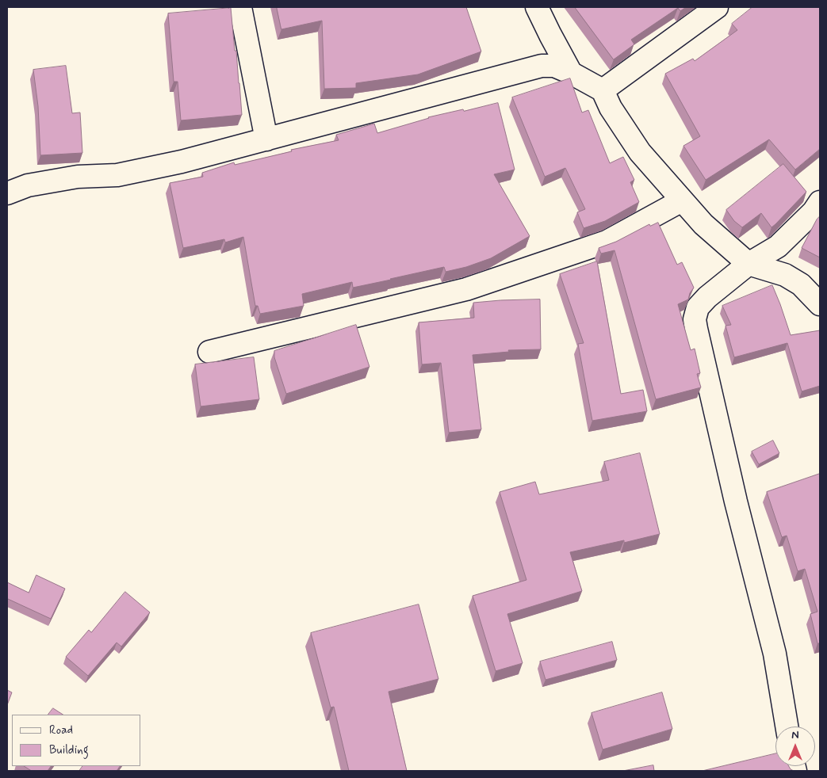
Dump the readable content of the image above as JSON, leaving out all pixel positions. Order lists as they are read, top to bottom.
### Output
{
  "legend": ["Road", "Building"],
  "north": "top"
}
